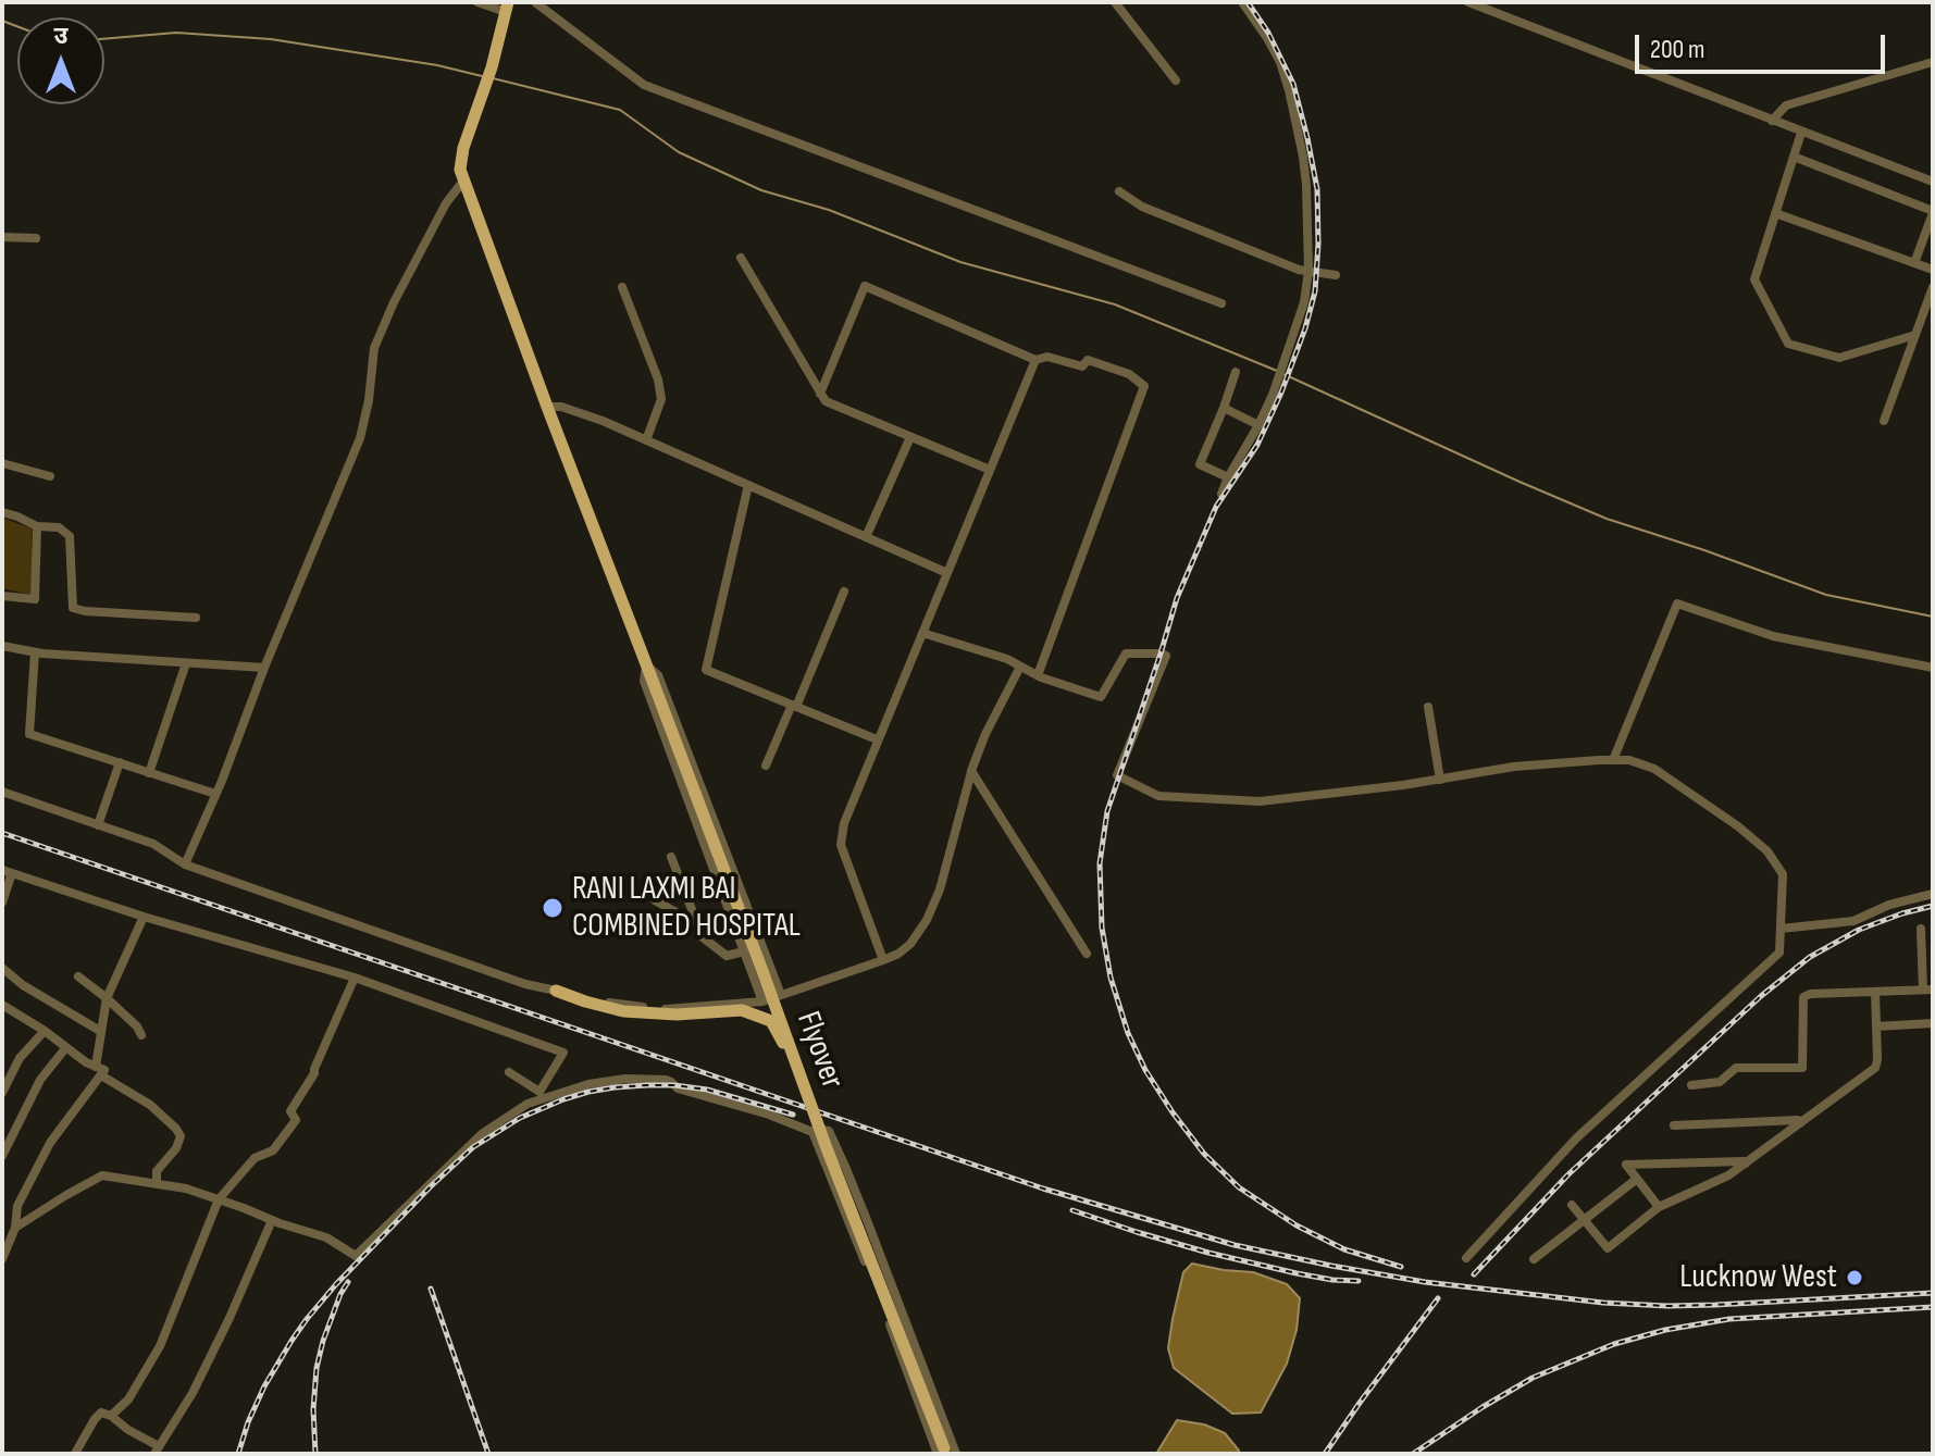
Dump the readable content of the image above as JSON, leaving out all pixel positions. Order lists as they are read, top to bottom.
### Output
{
  "streets": {
    "main road": ["Flyover"]
  },
  "places": ["RANI LAXMI BAI COMBINED HOSPITAL", "Lucknow West"],
  "scale_bar": "200 m",
  "north": "top"
}
